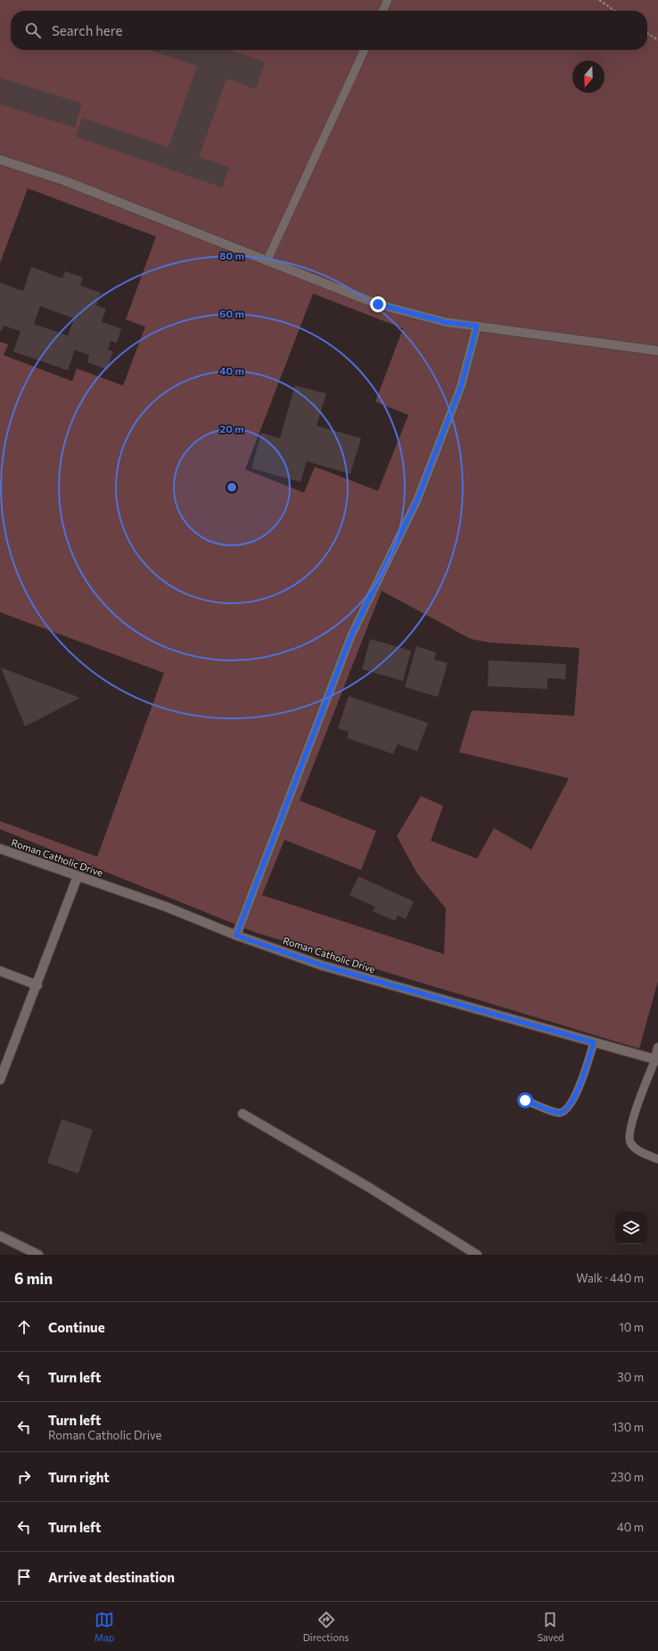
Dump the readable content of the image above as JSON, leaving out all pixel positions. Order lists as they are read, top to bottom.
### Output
{
  "streets": {
    "street": ["Roman Catholic Drive"]
  },
  "north": "bottom",
  "page": {
    "search": "Search here",
    "heading": ["6 min", "Walk · 440 m"],
    "list": [
      ["Continue", "10 m"],
      ["Turn left", "30 m"],
      ["Turn left", "Roman Catholic Drive", "130 m"],
      ["Turn right", "230 m"],
      ["Turn left", "40 m"],
      "Arrive at destination"
    ],
    "nav": ["Map", "Directions", "Saved"]
  },
  "rings": [
    "80 m",
    "60 m",
    "40 m",
    "20 m"
  ]
}
